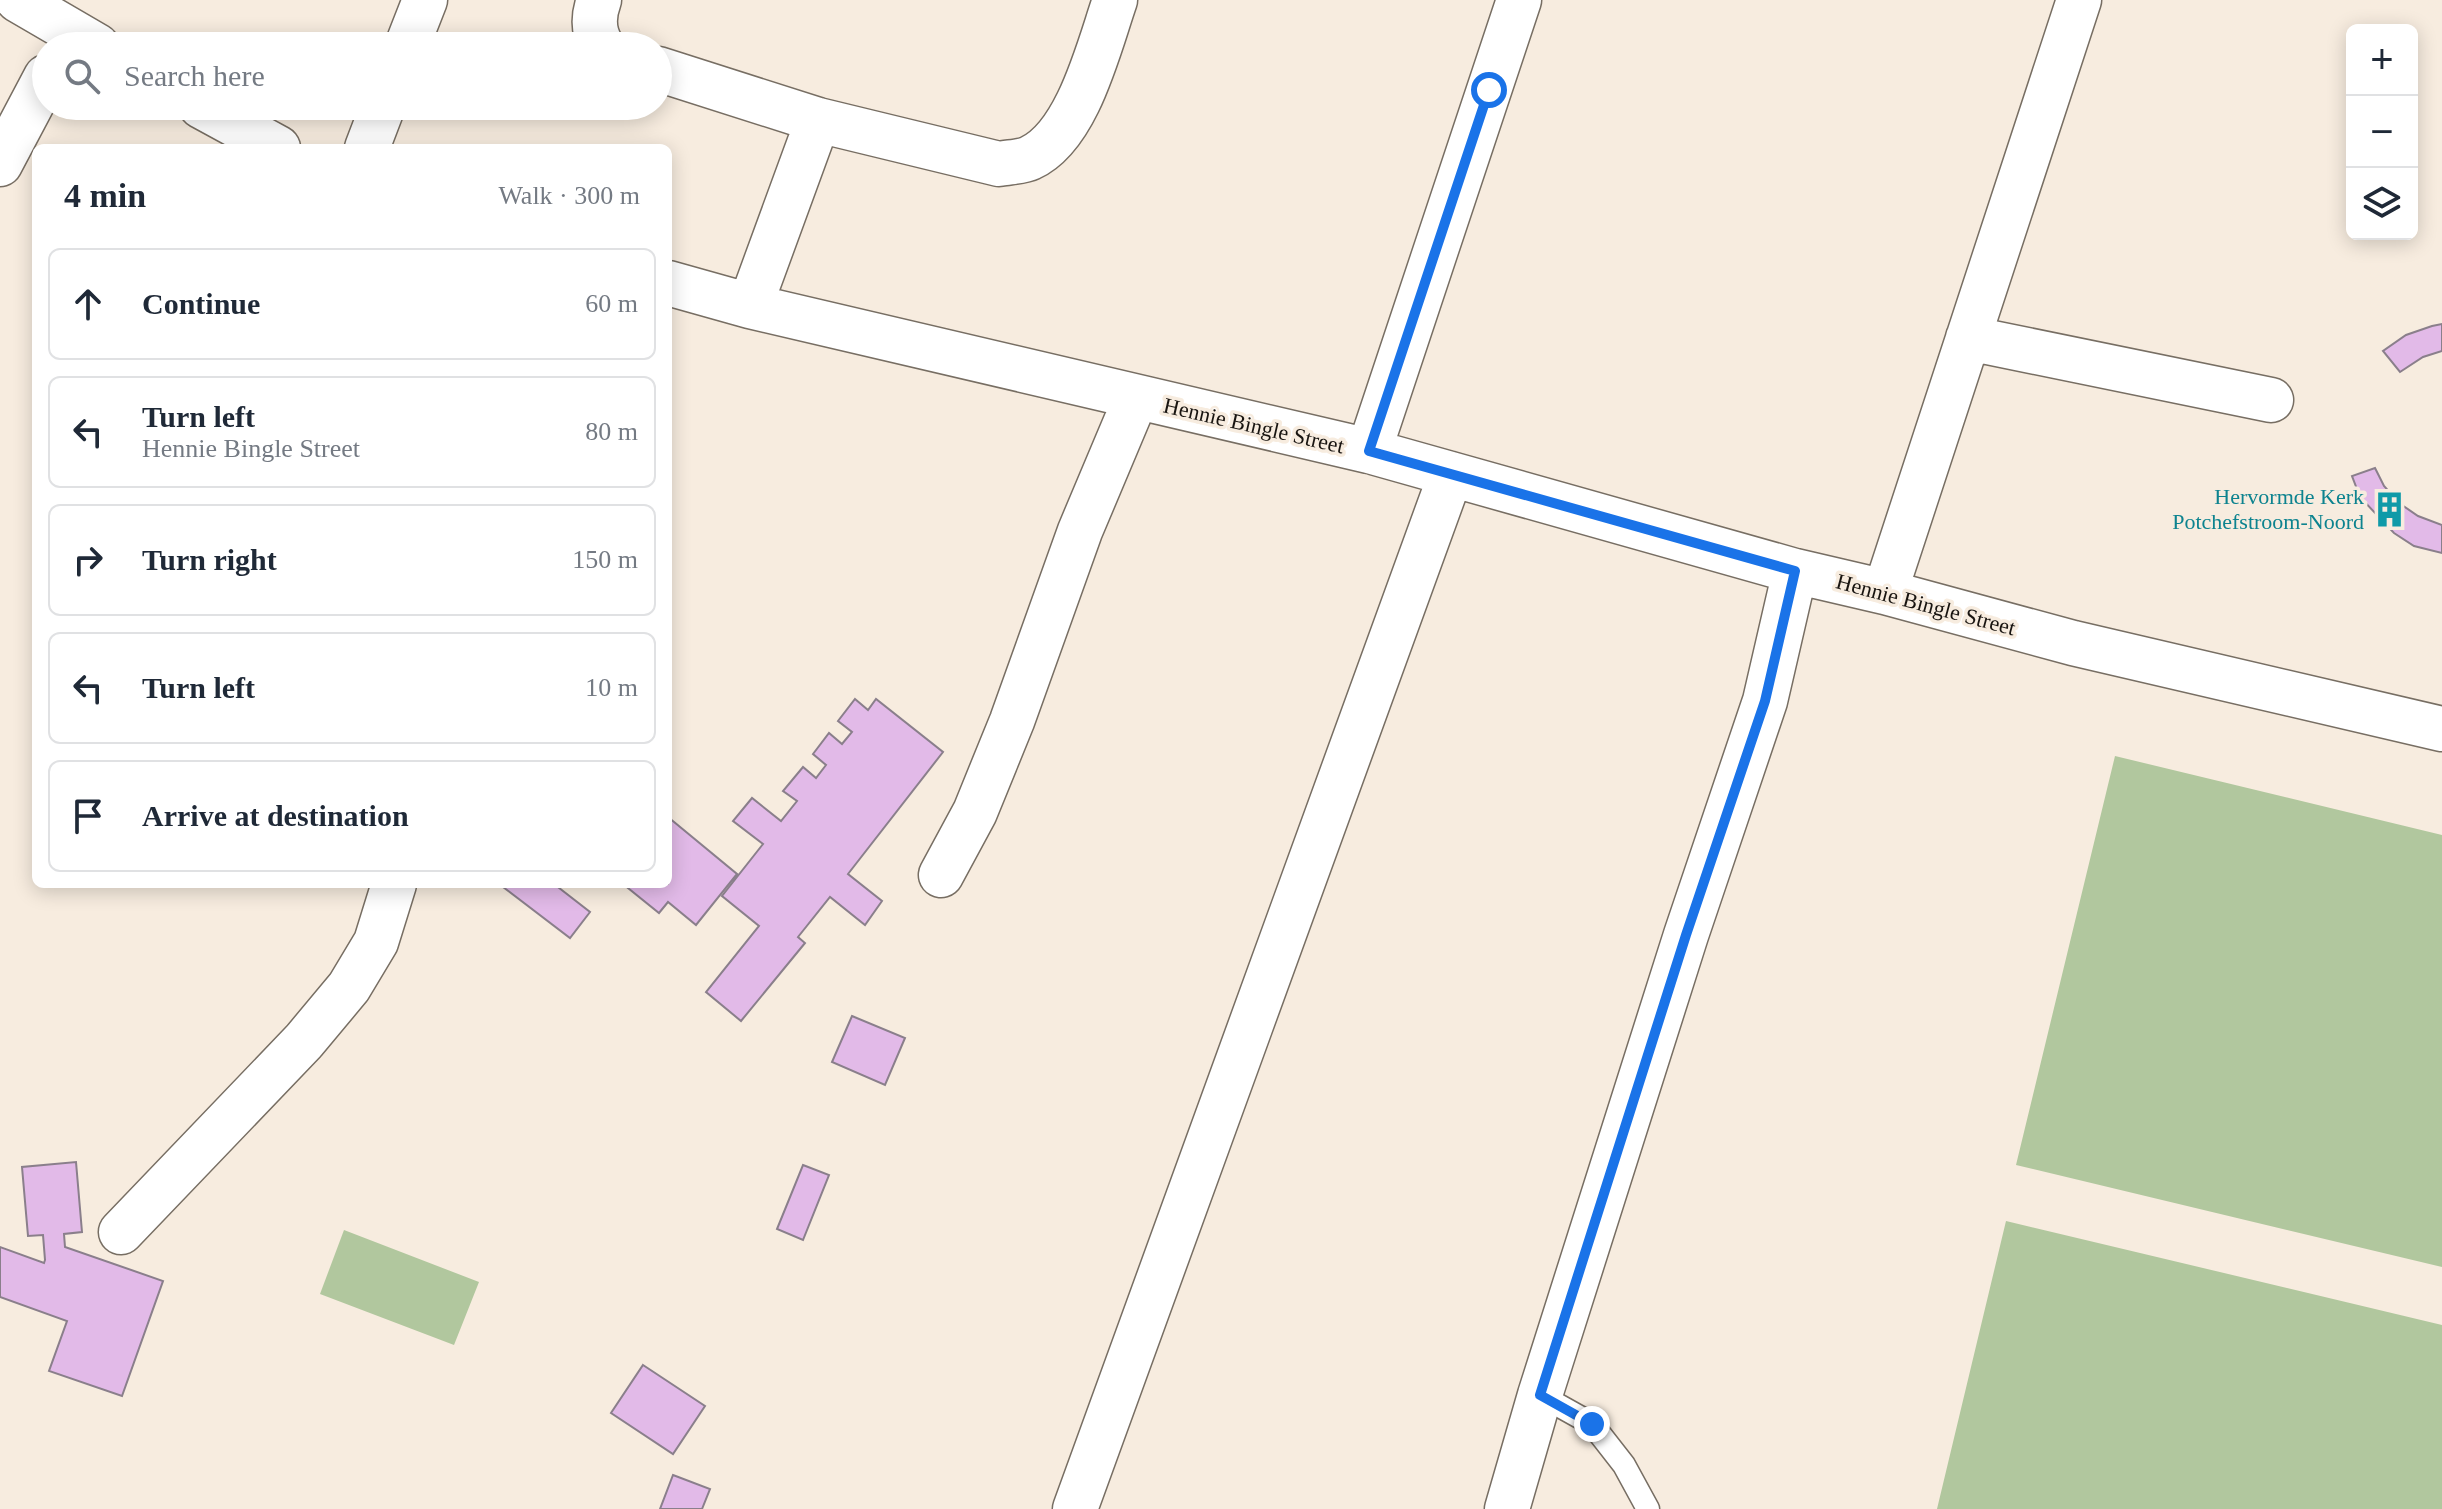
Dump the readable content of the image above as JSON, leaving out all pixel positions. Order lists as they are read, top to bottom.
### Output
{
  "streets": {
    "street": ["Hennie Bingle Street"]
  },
  "places": {
    "building": ["Hervormde Kerk Potchefstroom-Noord"]
  },
  "page": {
    "map_buttons": ["+", "−"],
    "search": "Search here",
    "heading": ["4 min", "Walk · 300 m"],
    "list": [
      ["Continue", "60 m"],
      ["Turn left", "Hennie Bingle Street", "80 m"],
      ["Turn right", "150 m"],
      ["Turn left", "10 m"],
      "Arrive at destination"
    ]
  }
}
